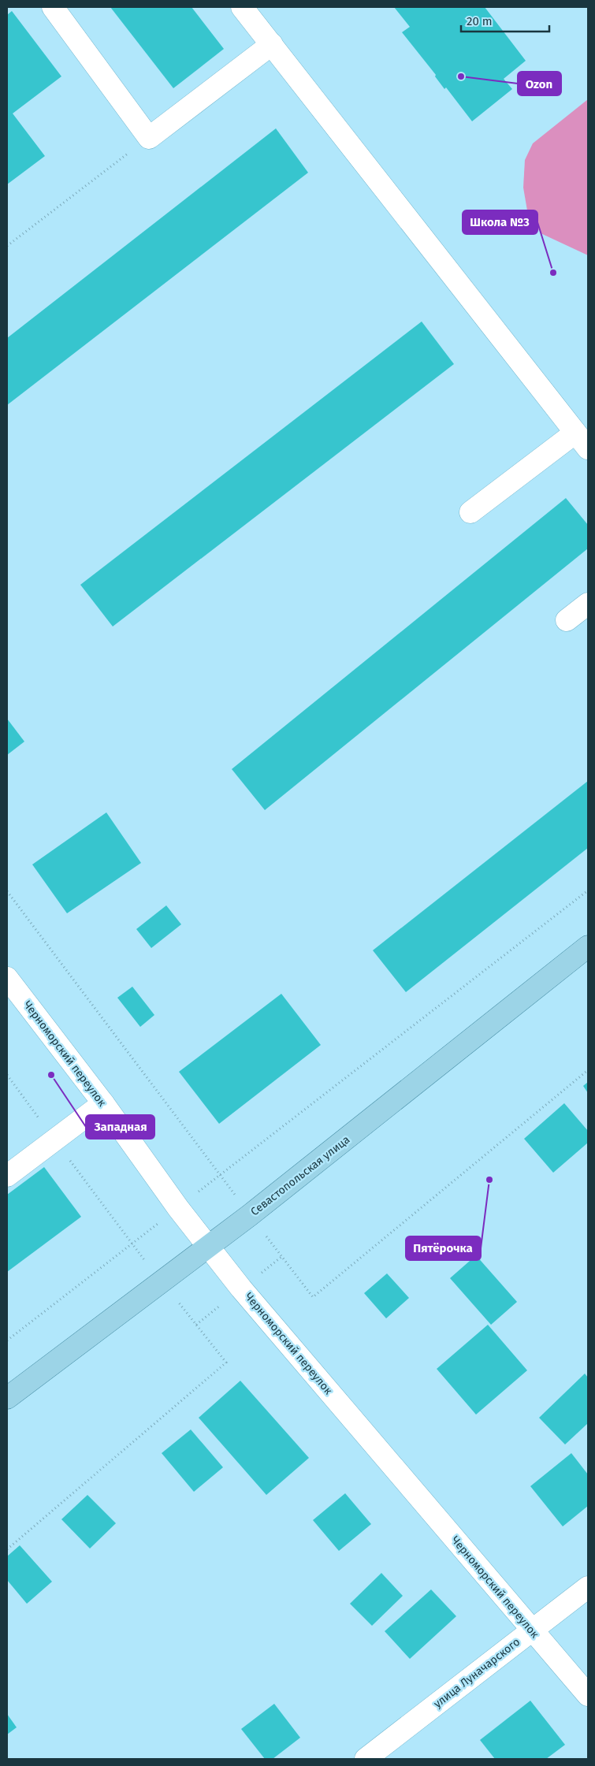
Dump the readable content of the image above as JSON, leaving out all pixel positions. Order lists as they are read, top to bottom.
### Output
{
  "streets": {
    "main road": ["Севастопольская улица"],
    "street": ["Черноморский переулок", "улица Луначарского"]
  },
  "crossings": [
    ["Черноморский переулок", "Севастопольская улица"],
    ["Черноморский переулок", "улица Луначарского"]
  ],
  "places": [
    "Ozon",
    "Школа №3",
    "Западная",
    "Пятёрочка"
  ],
  "scale_bar": "20 m"
}
